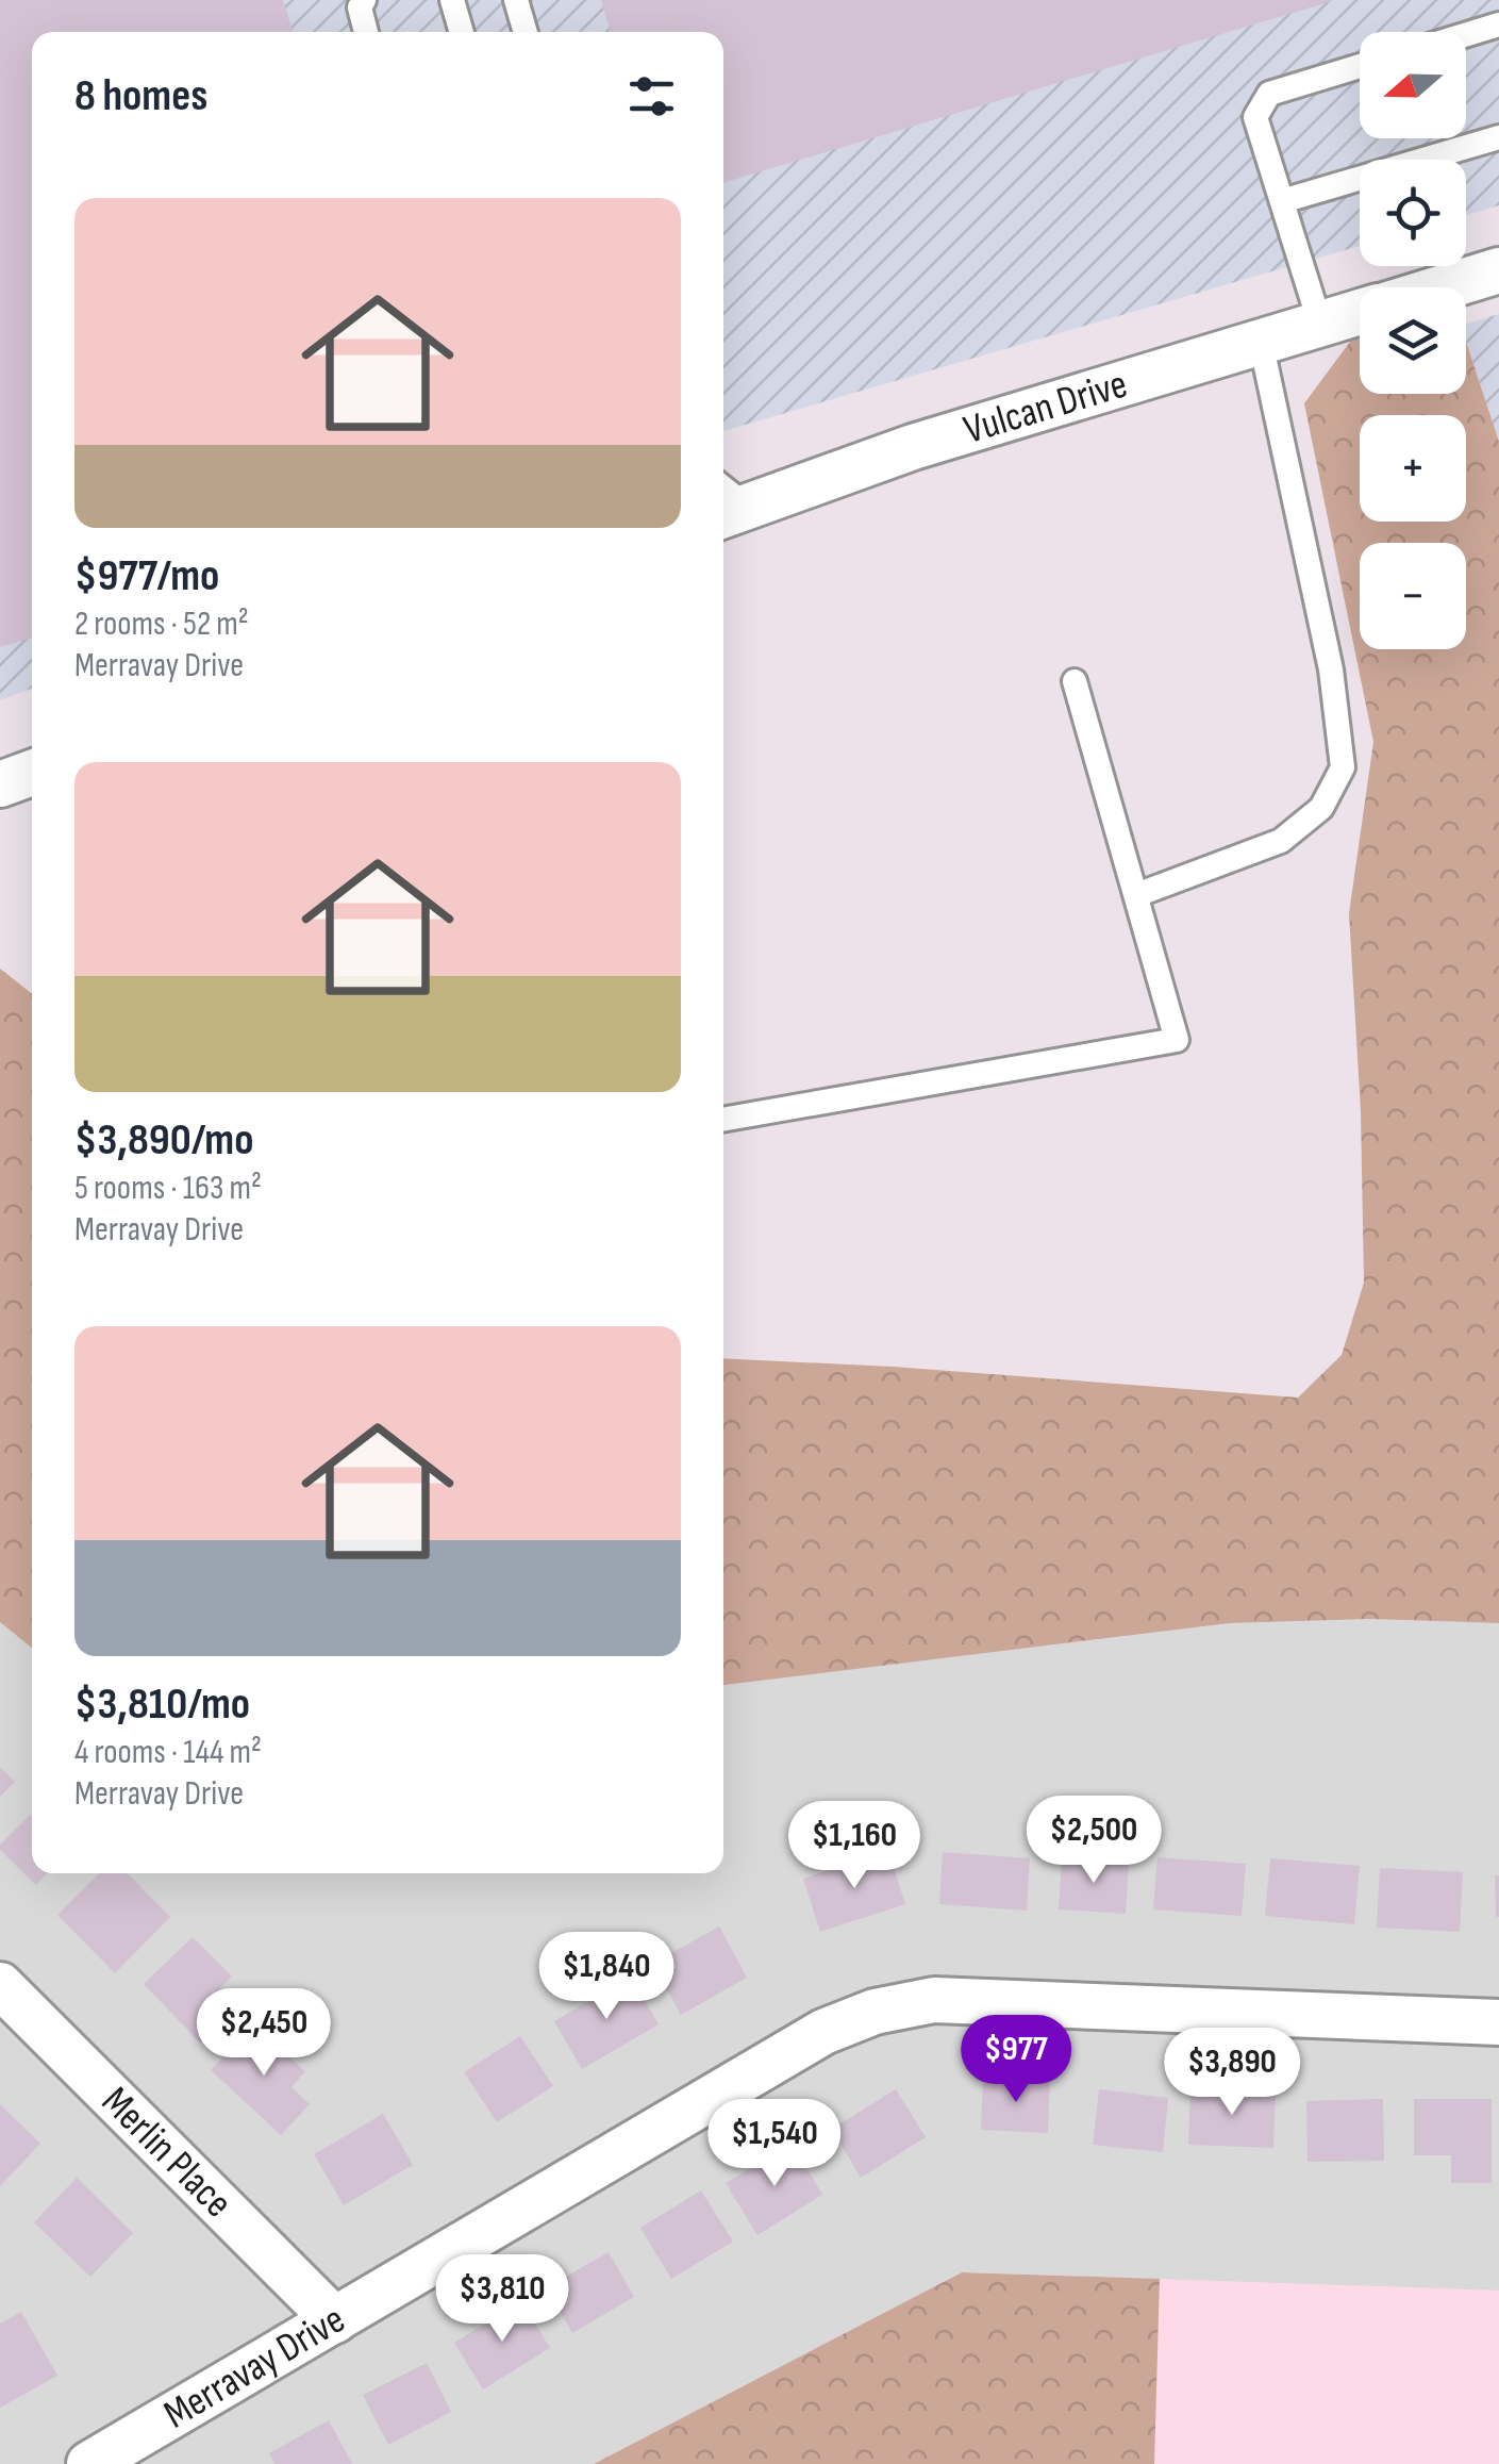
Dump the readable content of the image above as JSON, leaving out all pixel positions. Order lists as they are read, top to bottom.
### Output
{
  "streets": {
    "street": ["Vulcan Drive", "Merlin Place", "Merravay Drive"]
  },
  "crossings": [
    ["Merlin Place", "Merravay Drive"]
  ],
  "north": "left",
  "page": {
    "map_buttons": ["+", "−"],
    "heading": "8 homes",
    "list": [
      {
        "name": "$977/mo",
        "note": "2 rooms · 52 m² · Merravay Drive"
      },
      {
        "name": "$3,890/mo",
        "note": "5 rooms · 163 m² · Merravay Drive"
      },
      {
        "name": "$3,810/mo",
        "note": "4 rooms · 144 m² · Merravay Drive"
      }
    ],
    "price": [
      "$2,500",
      "$1,160",
      "$1,840",
      "$2,450",
      "$977",
      "$3,890",
      "$1,540",
      "$3,810"
    ]
  }
}
